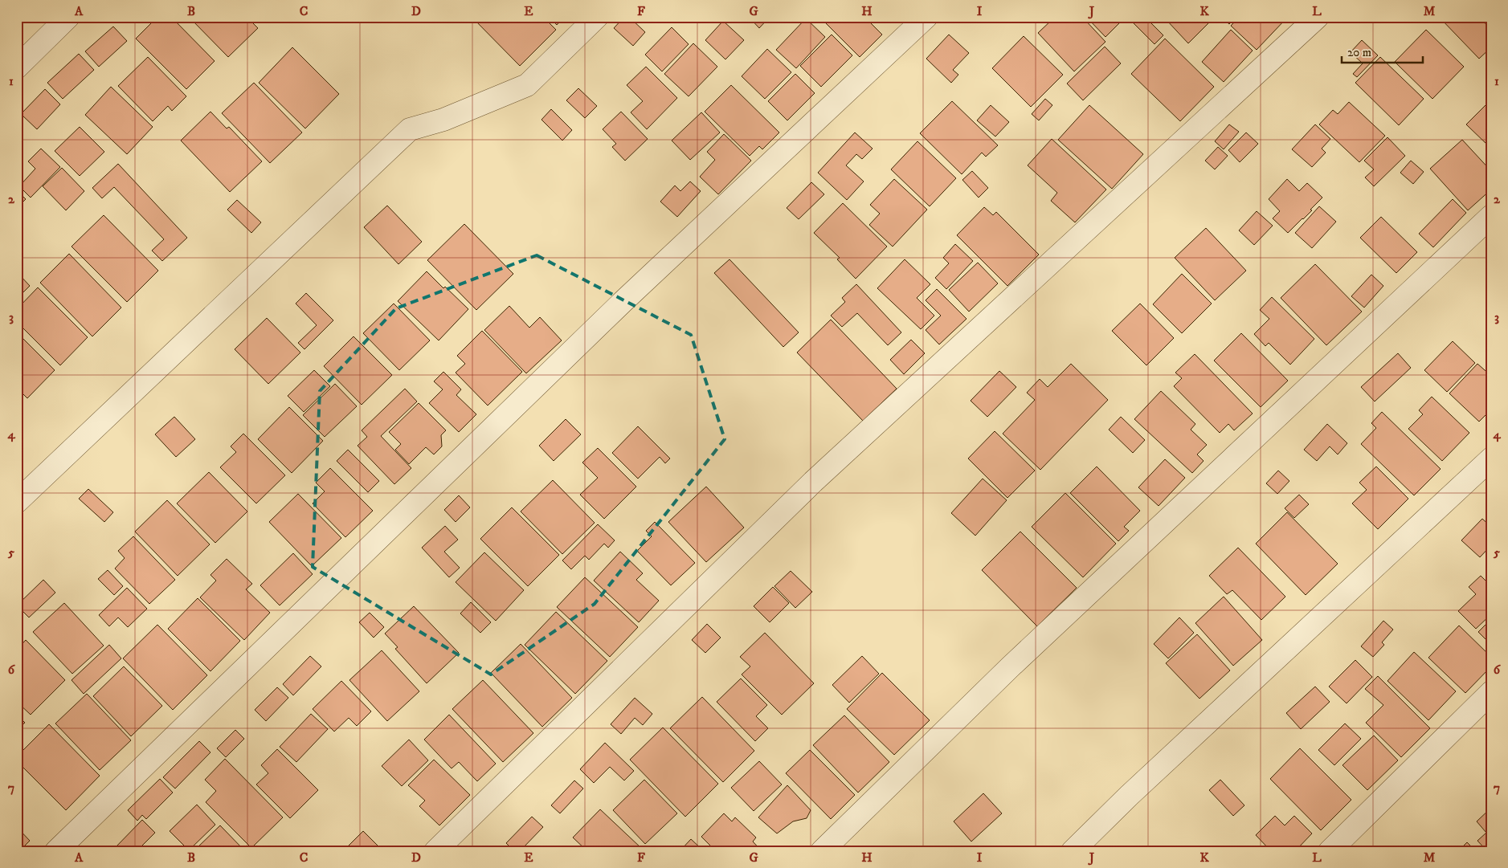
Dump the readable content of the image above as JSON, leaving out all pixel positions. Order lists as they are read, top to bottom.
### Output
{
  "scale_bar": "20 m",
  "grid": {
    "columns": [
      "A",
      "B",
      "C",
      "D",
      "E",
      "F",
      "G",
      "H",
      "I",
      "J",
      "K",
      "L",
      "M"
    ],
    "rows": [
      "1",
      "2",
      "3",
      "4",
      "5",
      "6",
      "7"
    ]
  }
}
